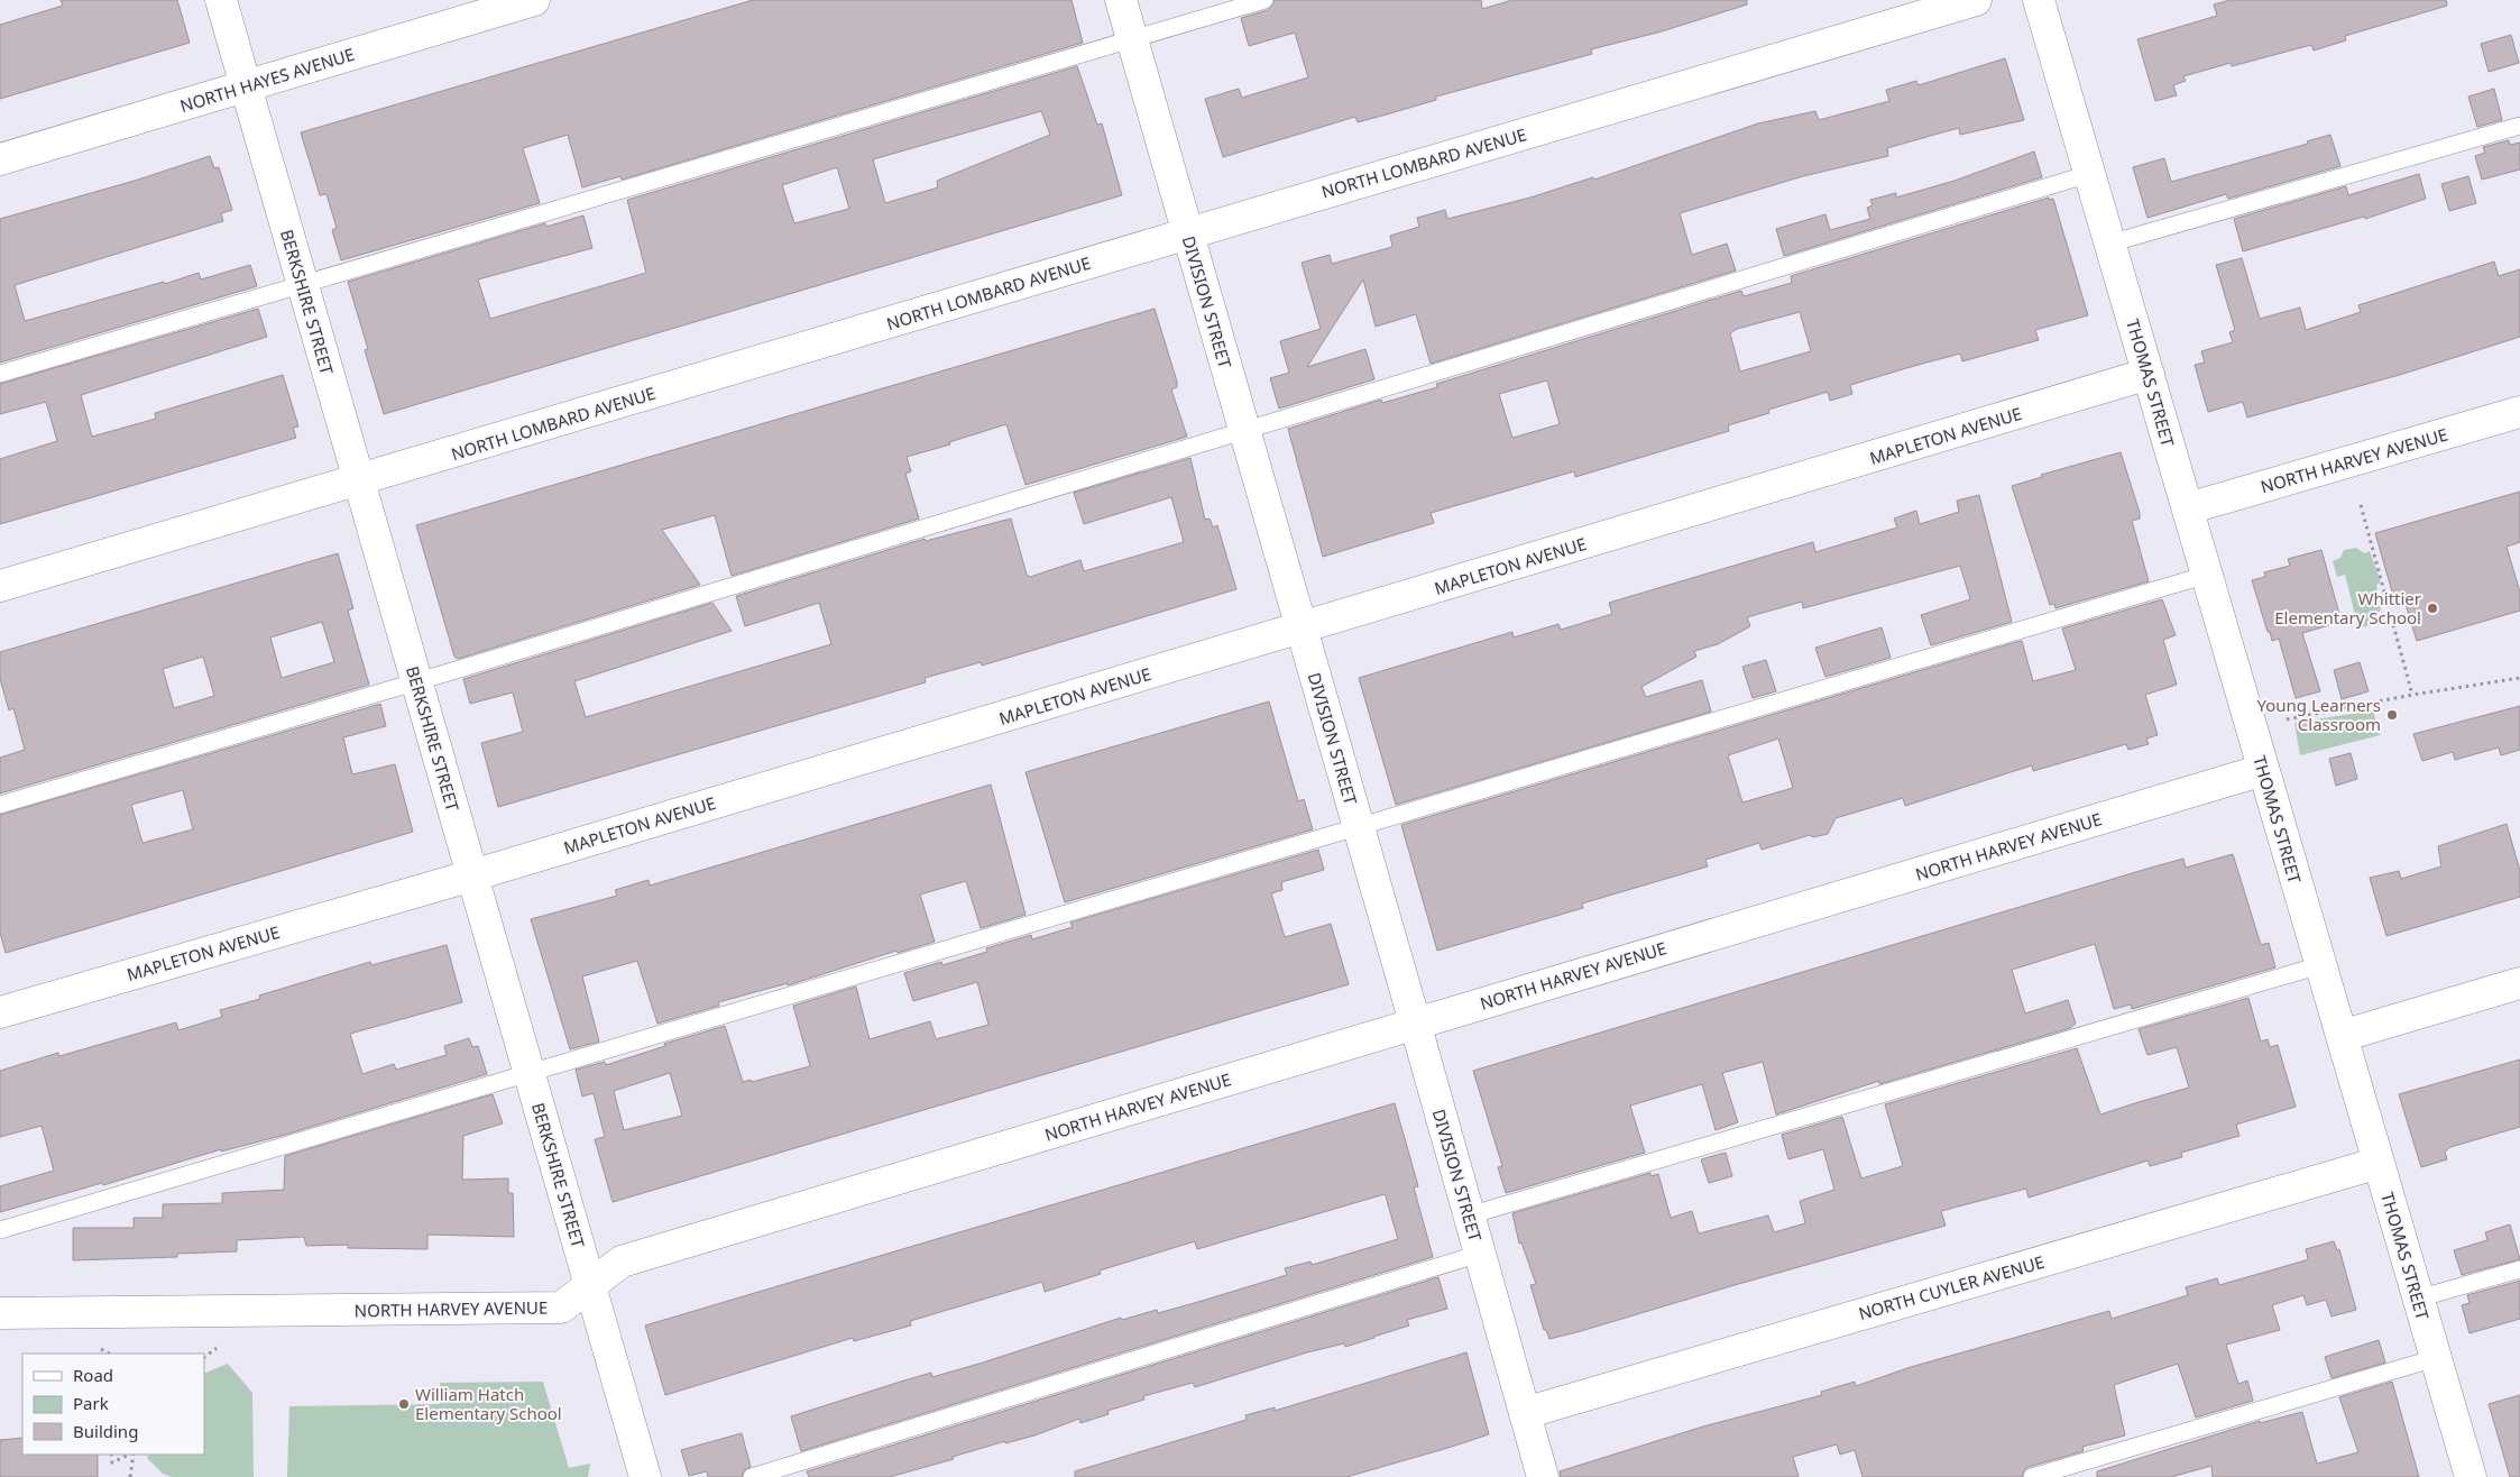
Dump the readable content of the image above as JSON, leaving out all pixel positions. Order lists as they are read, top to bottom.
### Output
{
  "streets": {
    "street": [
      "NORTH HAYES AVENUE",
      "NORTH LOMBARD AVENUE",
      "BERKSHIRE STREET",
      "DIVISION STREET",
      "THOMAS STREET",
      "MAPLETON AVENUE",
      "NORTH HARVEY AVENUE",
      "NORTH CUYLER AVENUE"
    ]
  },
  "crossings": [
    ["NORTH HAYES AVENUE", "BERKSHIRE STREET"],
    ["NORTH LOMBARD AVENUE", "BERKSHIRE STREET"],
    ["NORTH LOMBARD AVENUE", "DIVISION STREET"],
    ["BERKSHIRE STREET", "MAPLETON AVENUE"],
    ["BERKSHIRE STREET", "NORTH HARVEY AVENUE"],
    ["DIVISION STREET", "MAPLETON AVENUE"],
    ["DIVISION STREET", "NORTH HARVEY AVENUE"],
    ["DIVISION STREET", "NORTH CUYLER AVENUE"],
    ["THOMAS STREET", "MAPLETON AVENUE"],
    ["THOMAS STREET", "NORTH HARVEY AVENUE"],
    ["THOMAS STREET", "NORTH CUYLER AVENUE"]
  ],
  "places": ["Whittier Elementary School", "Young Learners Classroom", "William Hatch Elementary School"],
  "legend": ["Road", "Park", "Building"]
}
